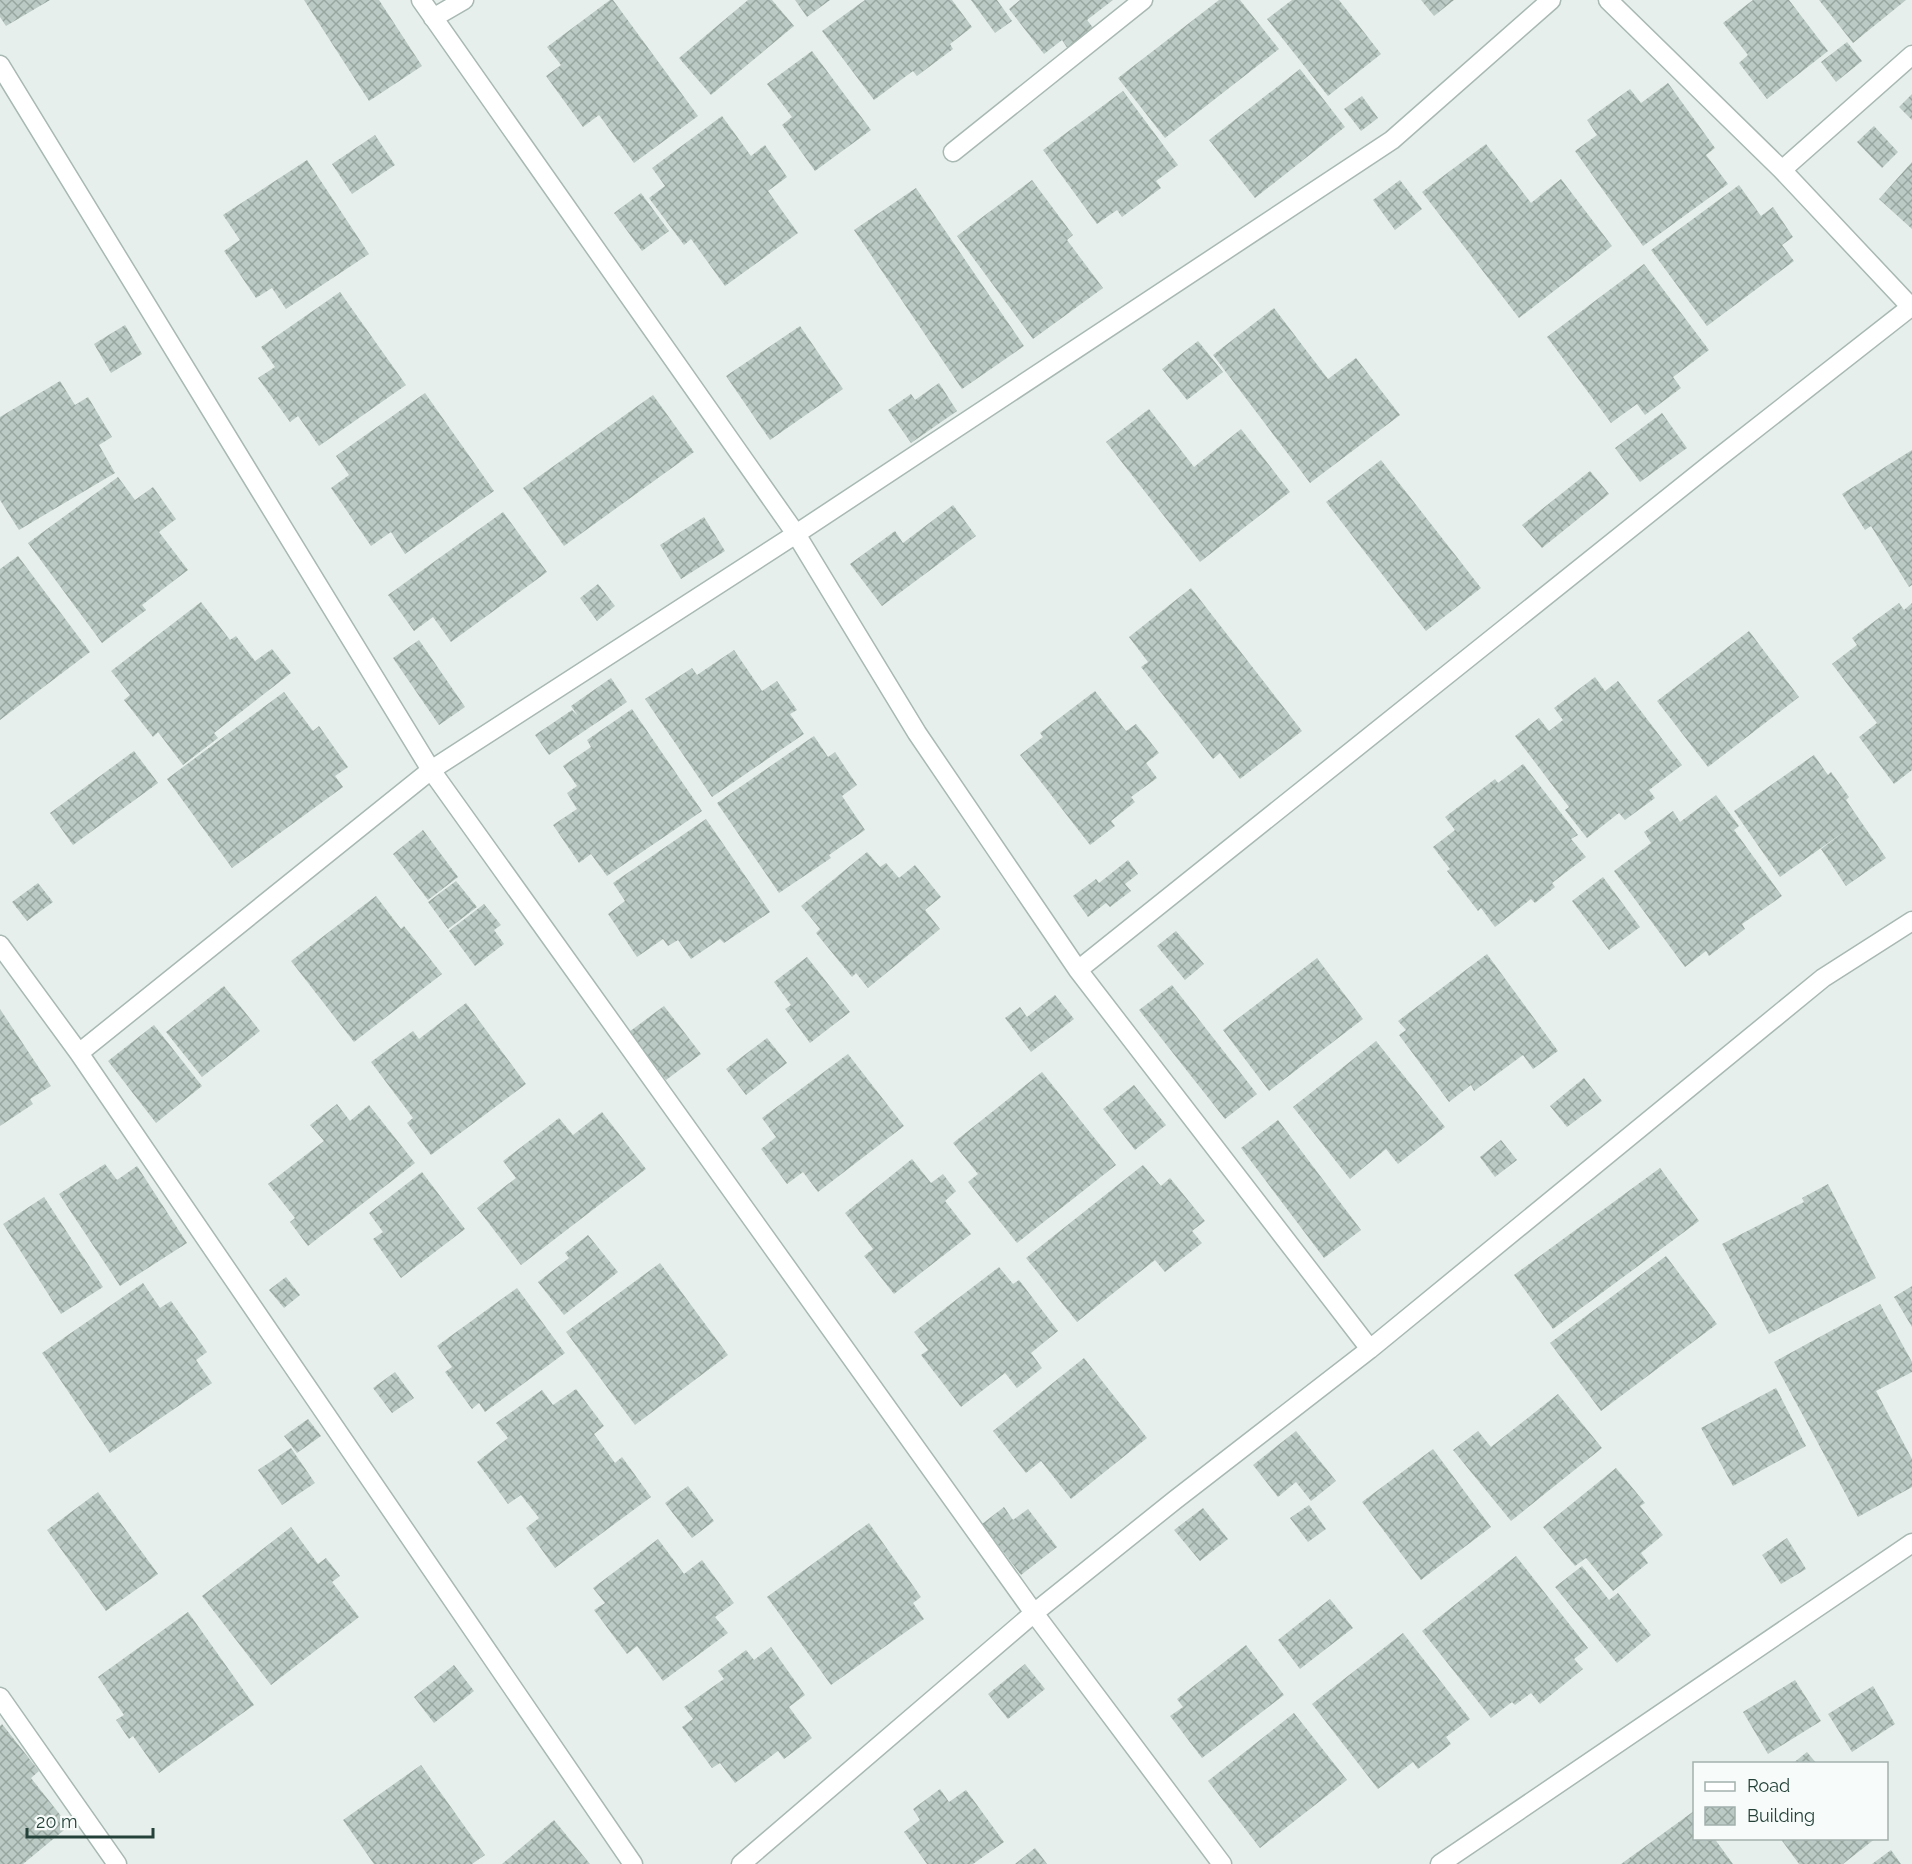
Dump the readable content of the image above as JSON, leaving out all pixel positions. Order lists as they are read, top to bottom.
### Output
{
  "legend": ["Road", "Building"],
  "scale_bar": "20 m"
}
